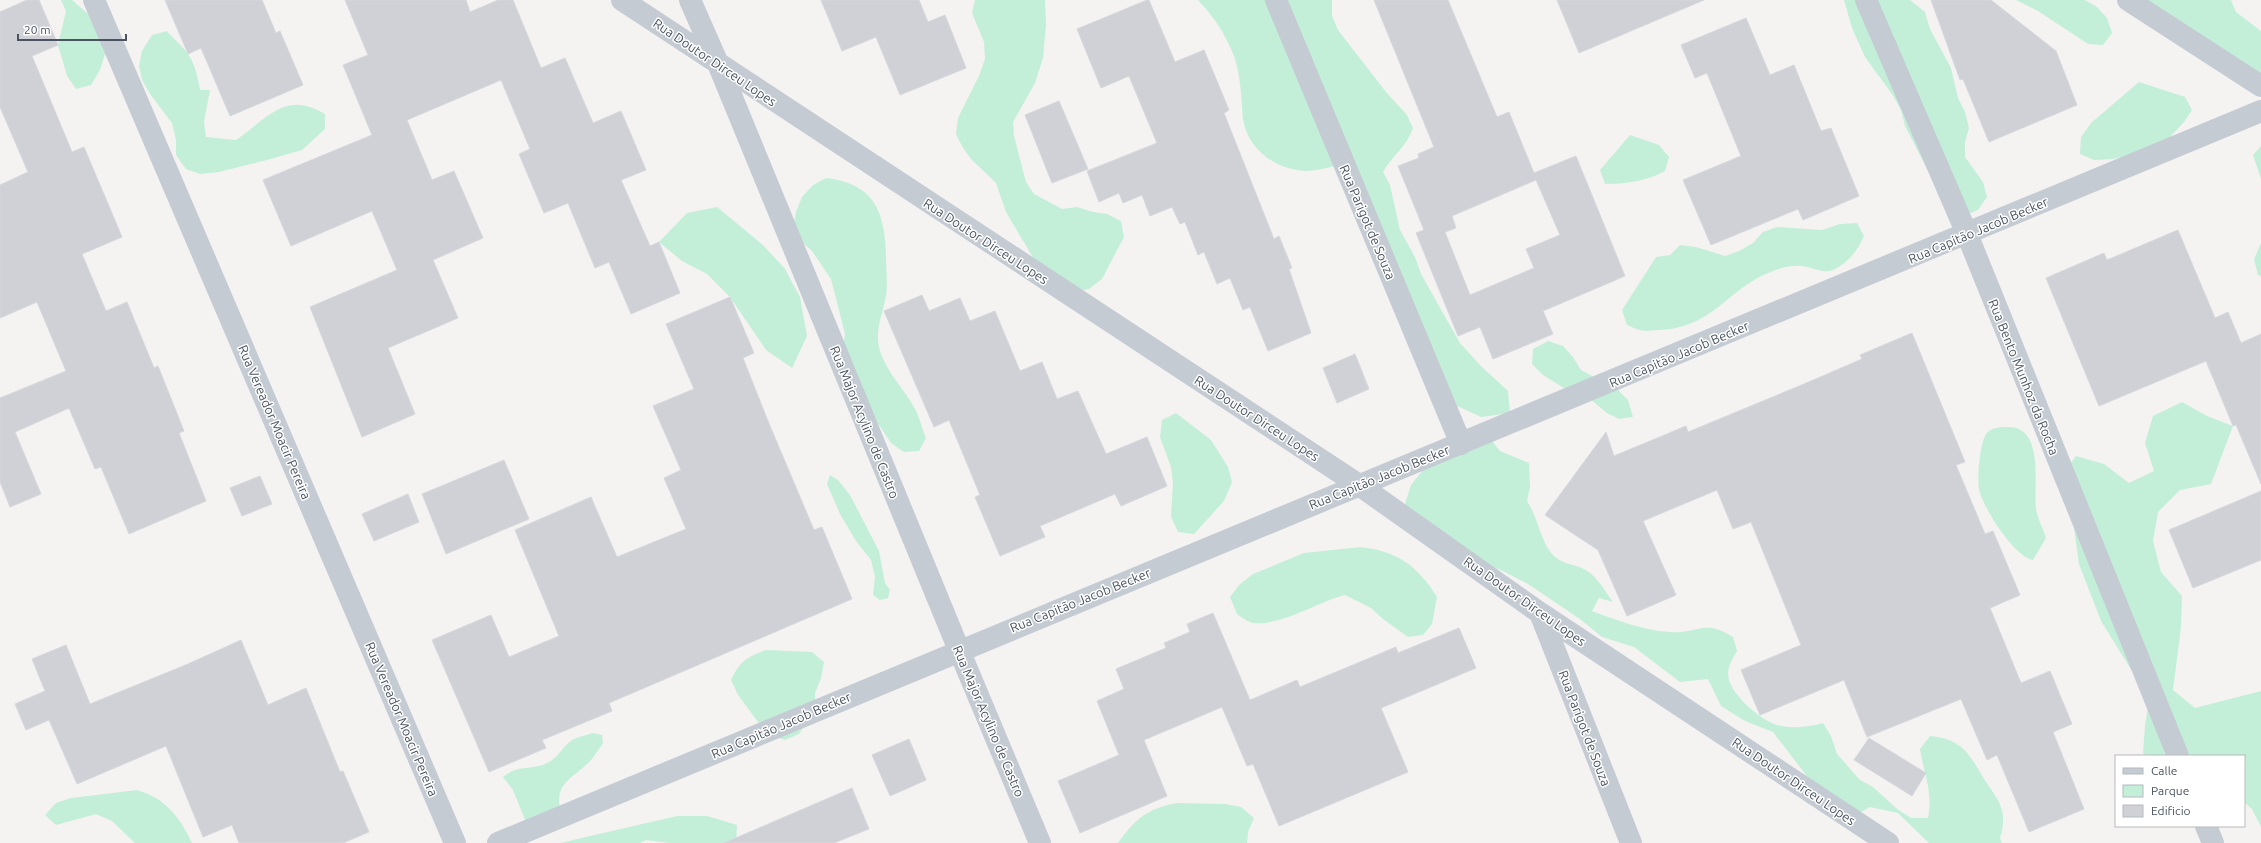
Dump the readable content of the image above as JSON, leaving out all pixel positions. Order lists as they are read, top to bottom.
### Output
{
  "streets": {
    "street": [
      "Rua Doutor Dirceu Lopes",
      "Rua Parigot de Souza",
      "Rua Capitão Jacob Becker",
      "Rua Bento Munhoz da Rocha",
      "Rua Vereador Moacir Pereira",
      "Rua Major Acylino de Castro"
    ]
  },
  "crossings": [
    ["Rua Doutor Dirceu Lopes", "Rua Parigot de Souza"],
    ["Rua Doutor Dirceu Lopes", "Rua Capitão Jacob Becker"],
    ["Rua Doutor Dirceu Lopes", "Rua Major Acylino de Castro"],
    ["Rua Parigot de Souza", "Rua Capitão Jacob Becker"],
    ["Rua Capitão Jacob Becker", "Rua Bento Munhoz da Rocha"],
    ["Rua Capitão Jacob Becker", "Rua Major Acylino de Castro"]
  ],
  "legend": ["Calle", "Parque", "Edificio"],
  "scale_bar": "20 m"
}
